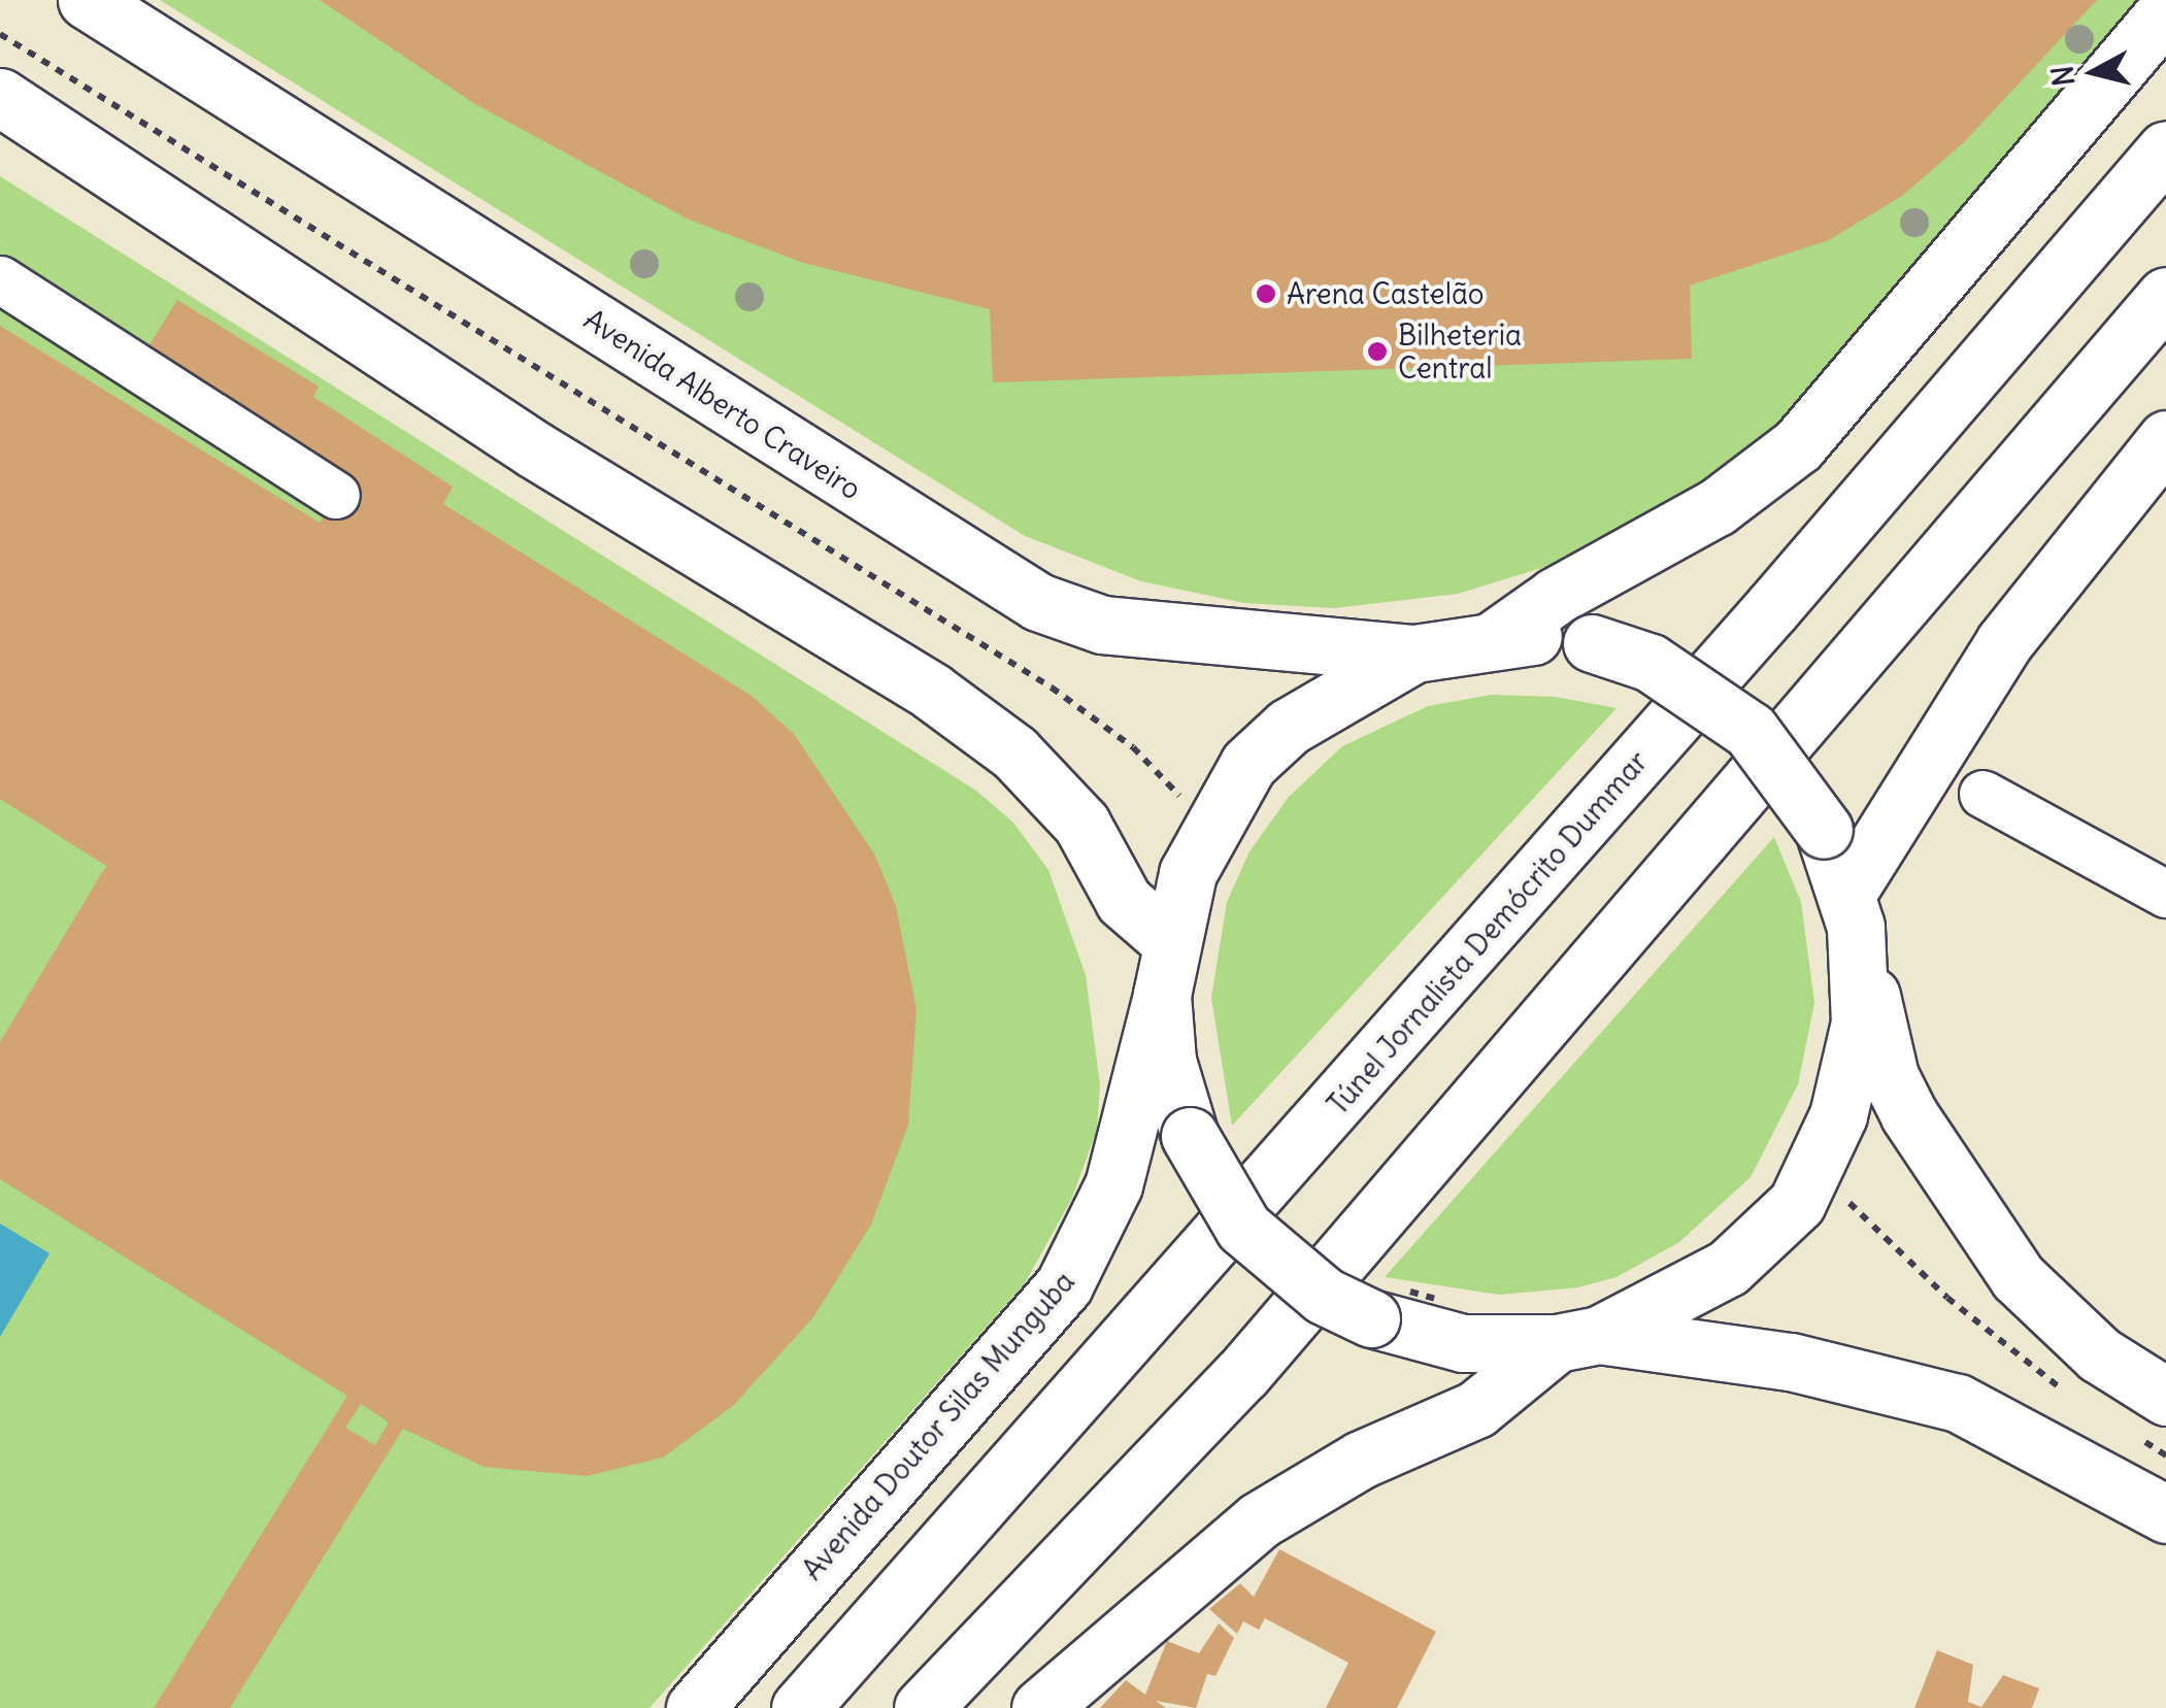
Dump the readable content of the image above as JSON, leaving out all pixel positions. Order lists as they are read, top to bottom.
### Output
{
  "streets": {
    "main road": ["Avenida Alberto Craveiro", "Túnel Jornalista Demócrito Dummar", "Avenida Doutor Silas Munguba"]
  },
  "crossings": [
    ["Avenida Alberto Craveiro", "Avenida Doutor Silas Munguba"]
  ],
  "places": ["Arena Castelão", "Bilheteria Central"],
  "north": "left"
}
